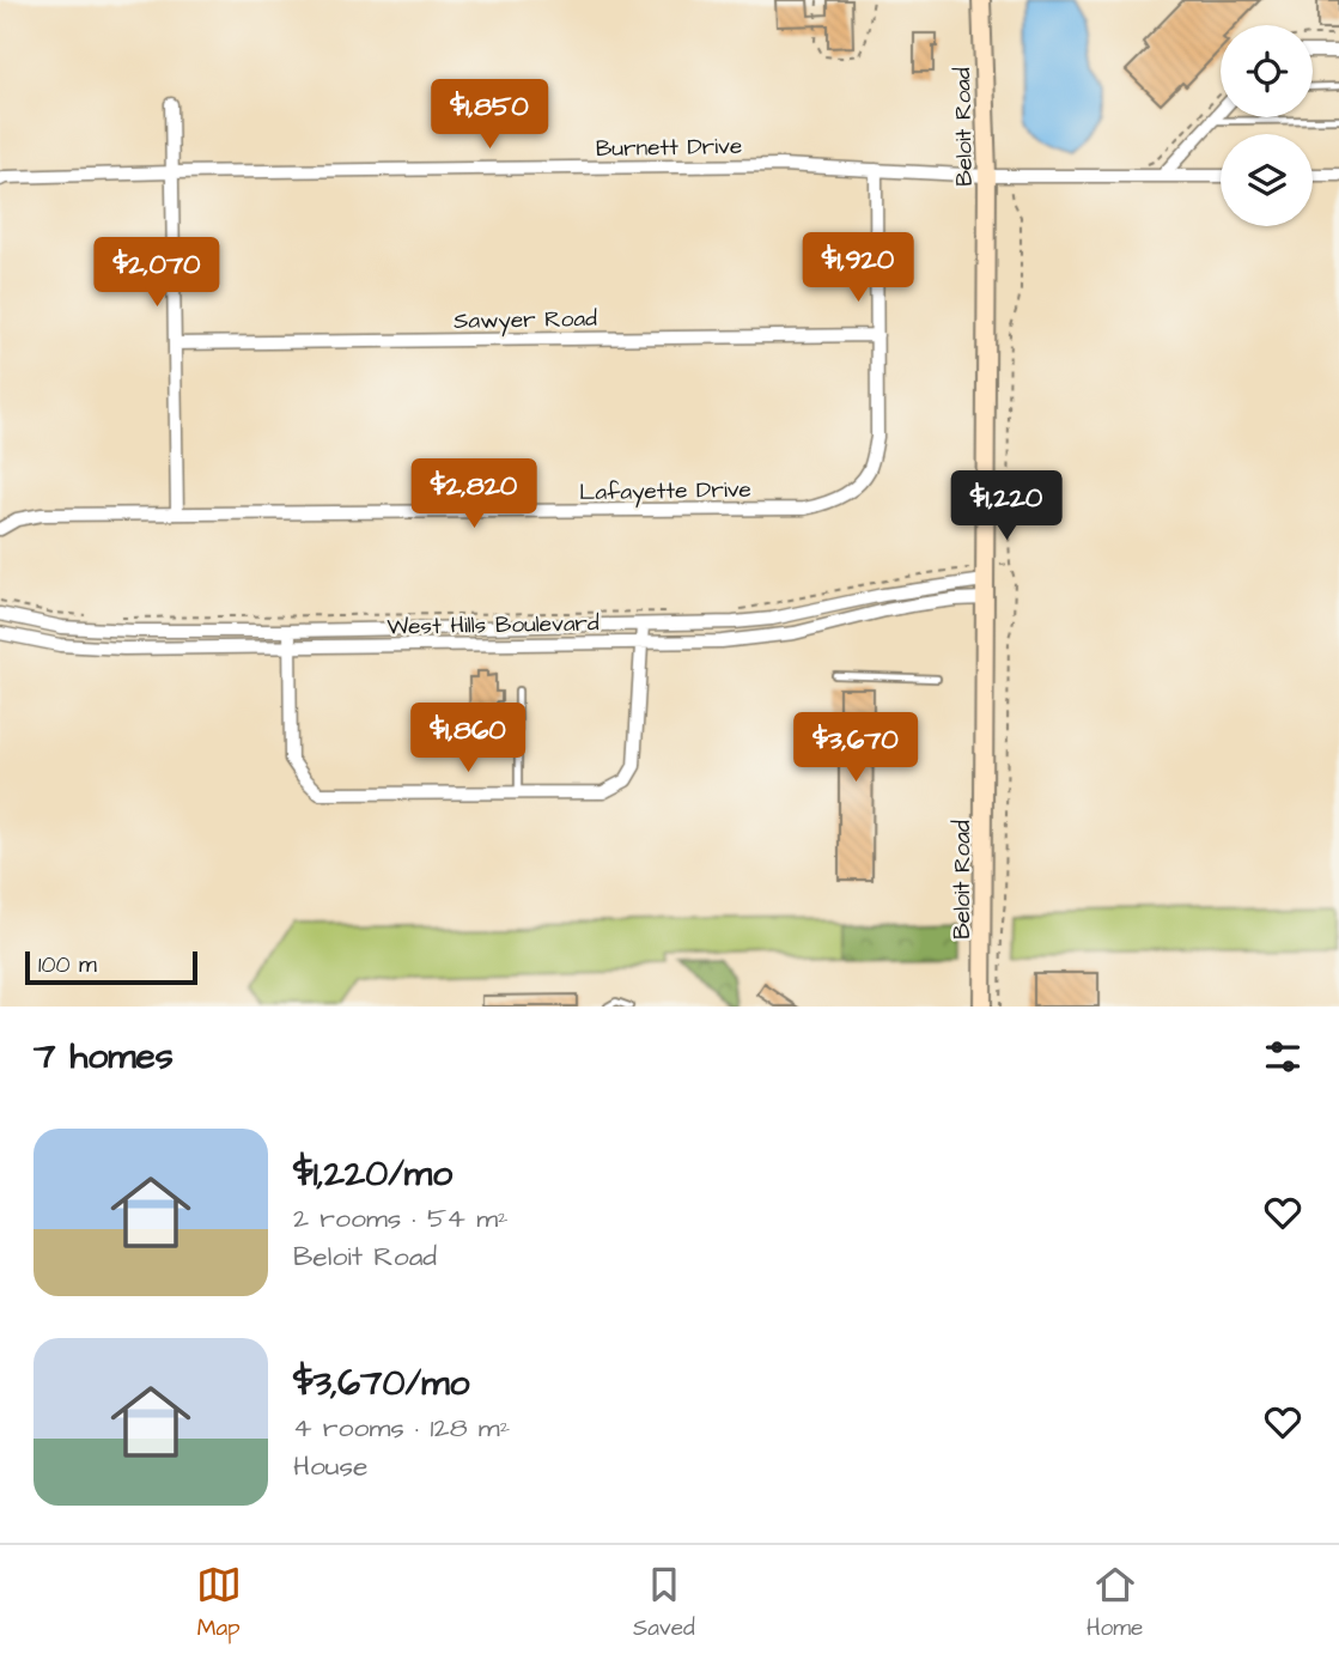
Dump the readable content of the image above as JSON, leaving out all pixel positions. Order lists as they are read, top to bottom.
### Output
{
  "streets": {
    "main road": ["Beloit Road"],
    "street": [
      "Burnett Drive",
      "Sawyer Road",
      "Lafayette Drive",
      "West Hills Boulevard"
    ]
  },
  "crossings": [
    ["Beloit Road", "Burnett Drive"],
    ["Beloit Road", "West Hills Boulevard"],
    ["Burnett Drive", "Lafayette Drive"],
    ["Sawyer Road", "Lafayette Drive"]
  ],
  "scale_bar": "100 m",
  "page": {
    "price": [
      "$1,850",
      "$1,920",
      "$2,070",
      "$2,820",
      "$1,220",
      "$1,860",
      "$3,670"
    ],
    "scale": "100 m",
    "heading": "7 homes",
    "list": [
      {
        "name": "$1,220/mo",
        "note": "2 rooms · 54 m² · Beloit Road"
      },
      {
        "name": "$3,670/mo",
        "note": "4 rooms · 128 m² · House"
      }
    ],
    "tabs": ["Map", "Saved", "Home"]
  }
}
